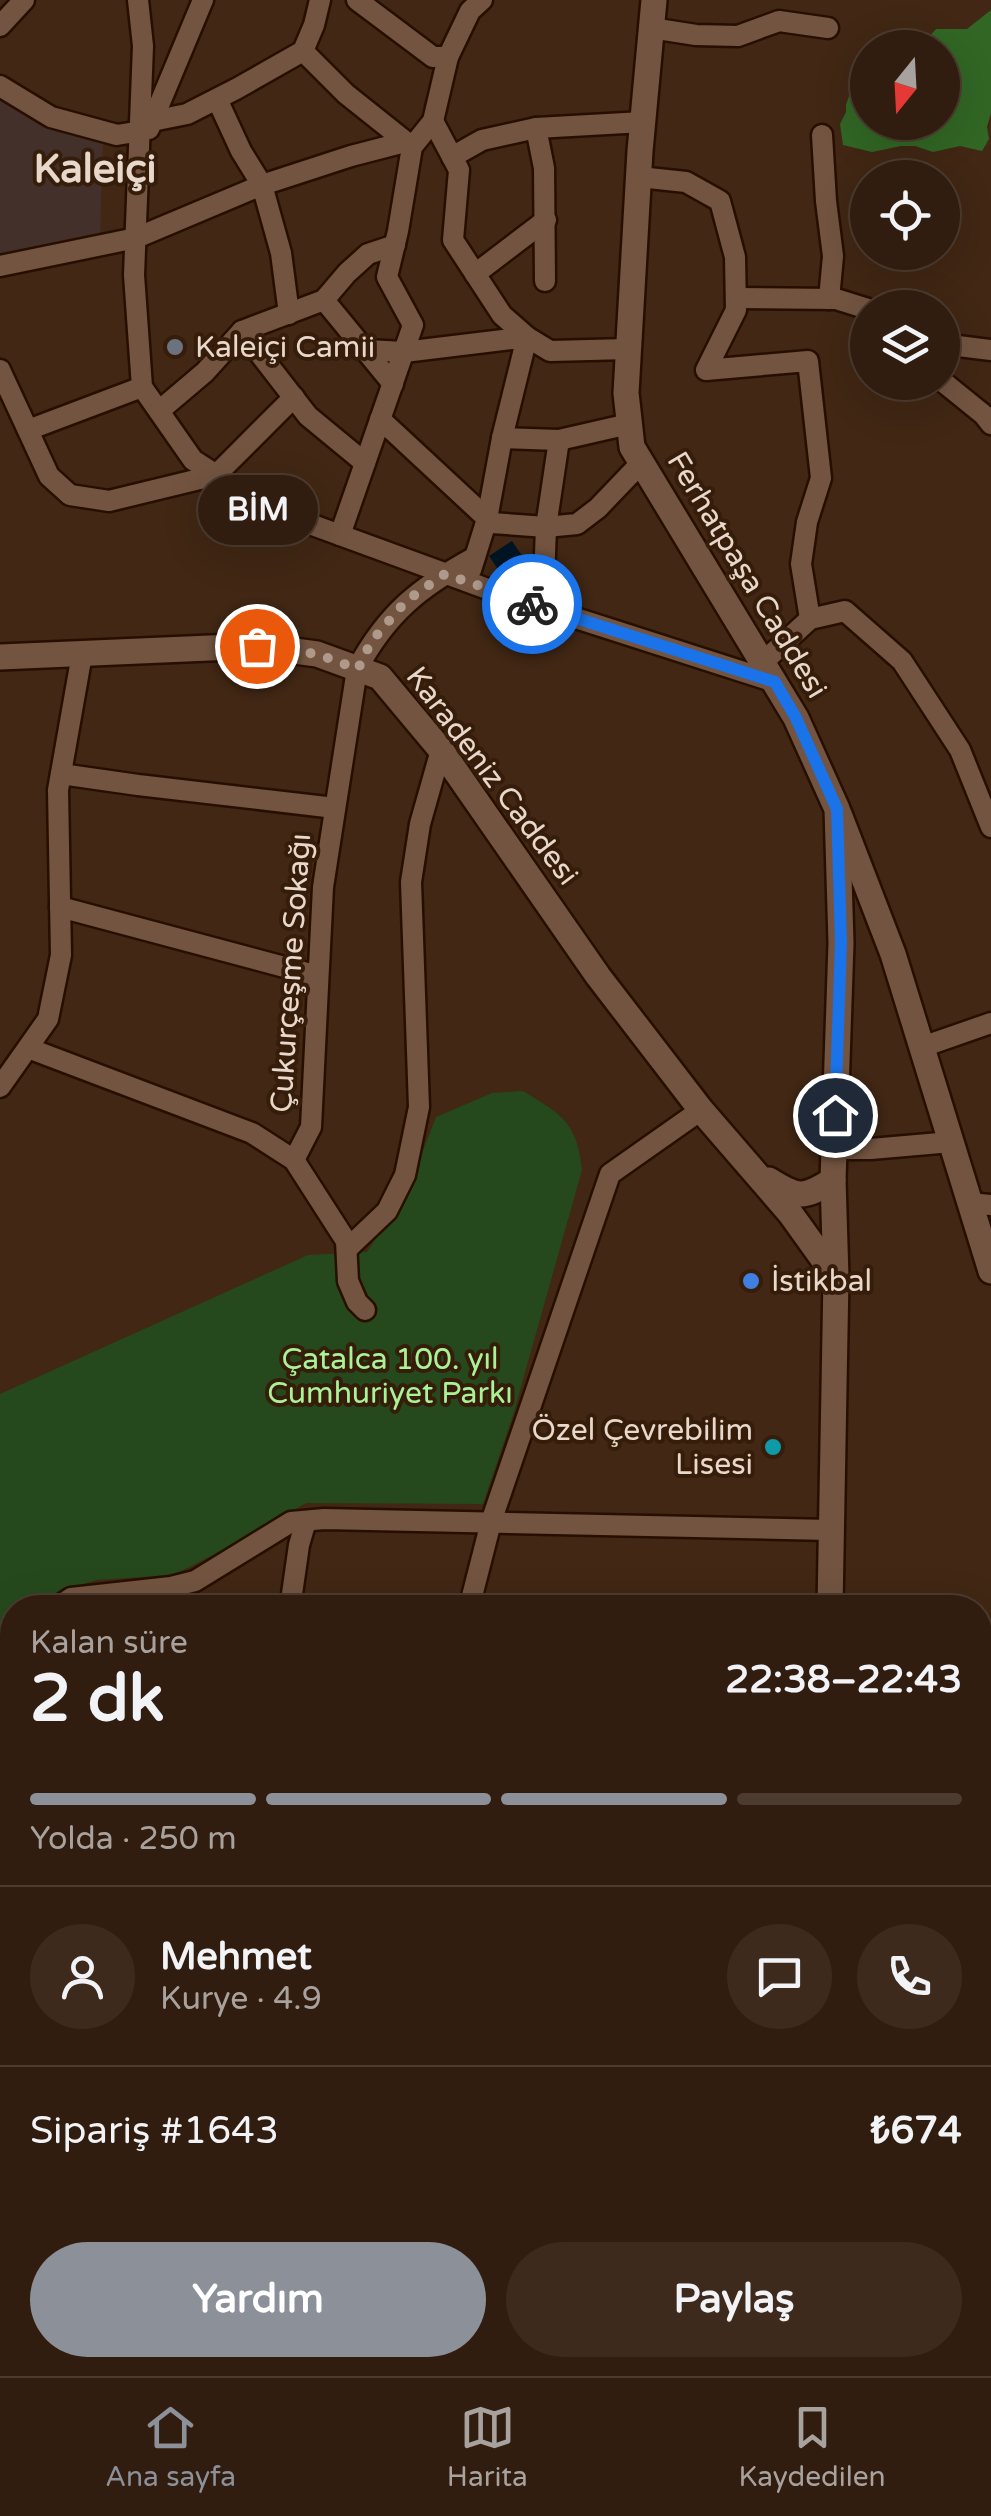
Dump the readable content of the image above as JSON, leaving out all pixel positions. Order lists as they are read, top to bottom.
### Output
{
  "streets": {
    "street": ["Ferhatpaşa Caddesi", "Karadeniz Caddesi", "Çukurçeşme Sokağı"]
  },
  "crossings": [
    ["Ferhatpaşa Caddesi", "Karadeniz Caddesi"],
    ["Karadeniz Caddesi", "Çukurçeşme Sokağı"]
  ],
  "districts": ["Kaleiçi"],
  "parks": ["Çatalca 100. yıl Cumhuriyet Parkı"],
  "places": [
    "Kaleiçi Camii",
    "BİM",
    "İstikbal",
    "Özel Çevrebilim Lisesi"
  ],
  "north": "bottom",
  "page": {
    "bubble": "BİM",
    "heading": ["2 dk", "Kalan süre", "22:38–22:43"],
    "panel": [
      "Mehmet",
      "Kurye · 4.9",
      "Sipariş #1643",
      "₺674"
    ],
    "bar": "Yolda · 250 m",
    "buttons": ["Yardım", "Paylaş"],
    "tabs": ["Ana sayfa", "Harita", "Kaydedilen"]
  }
}
